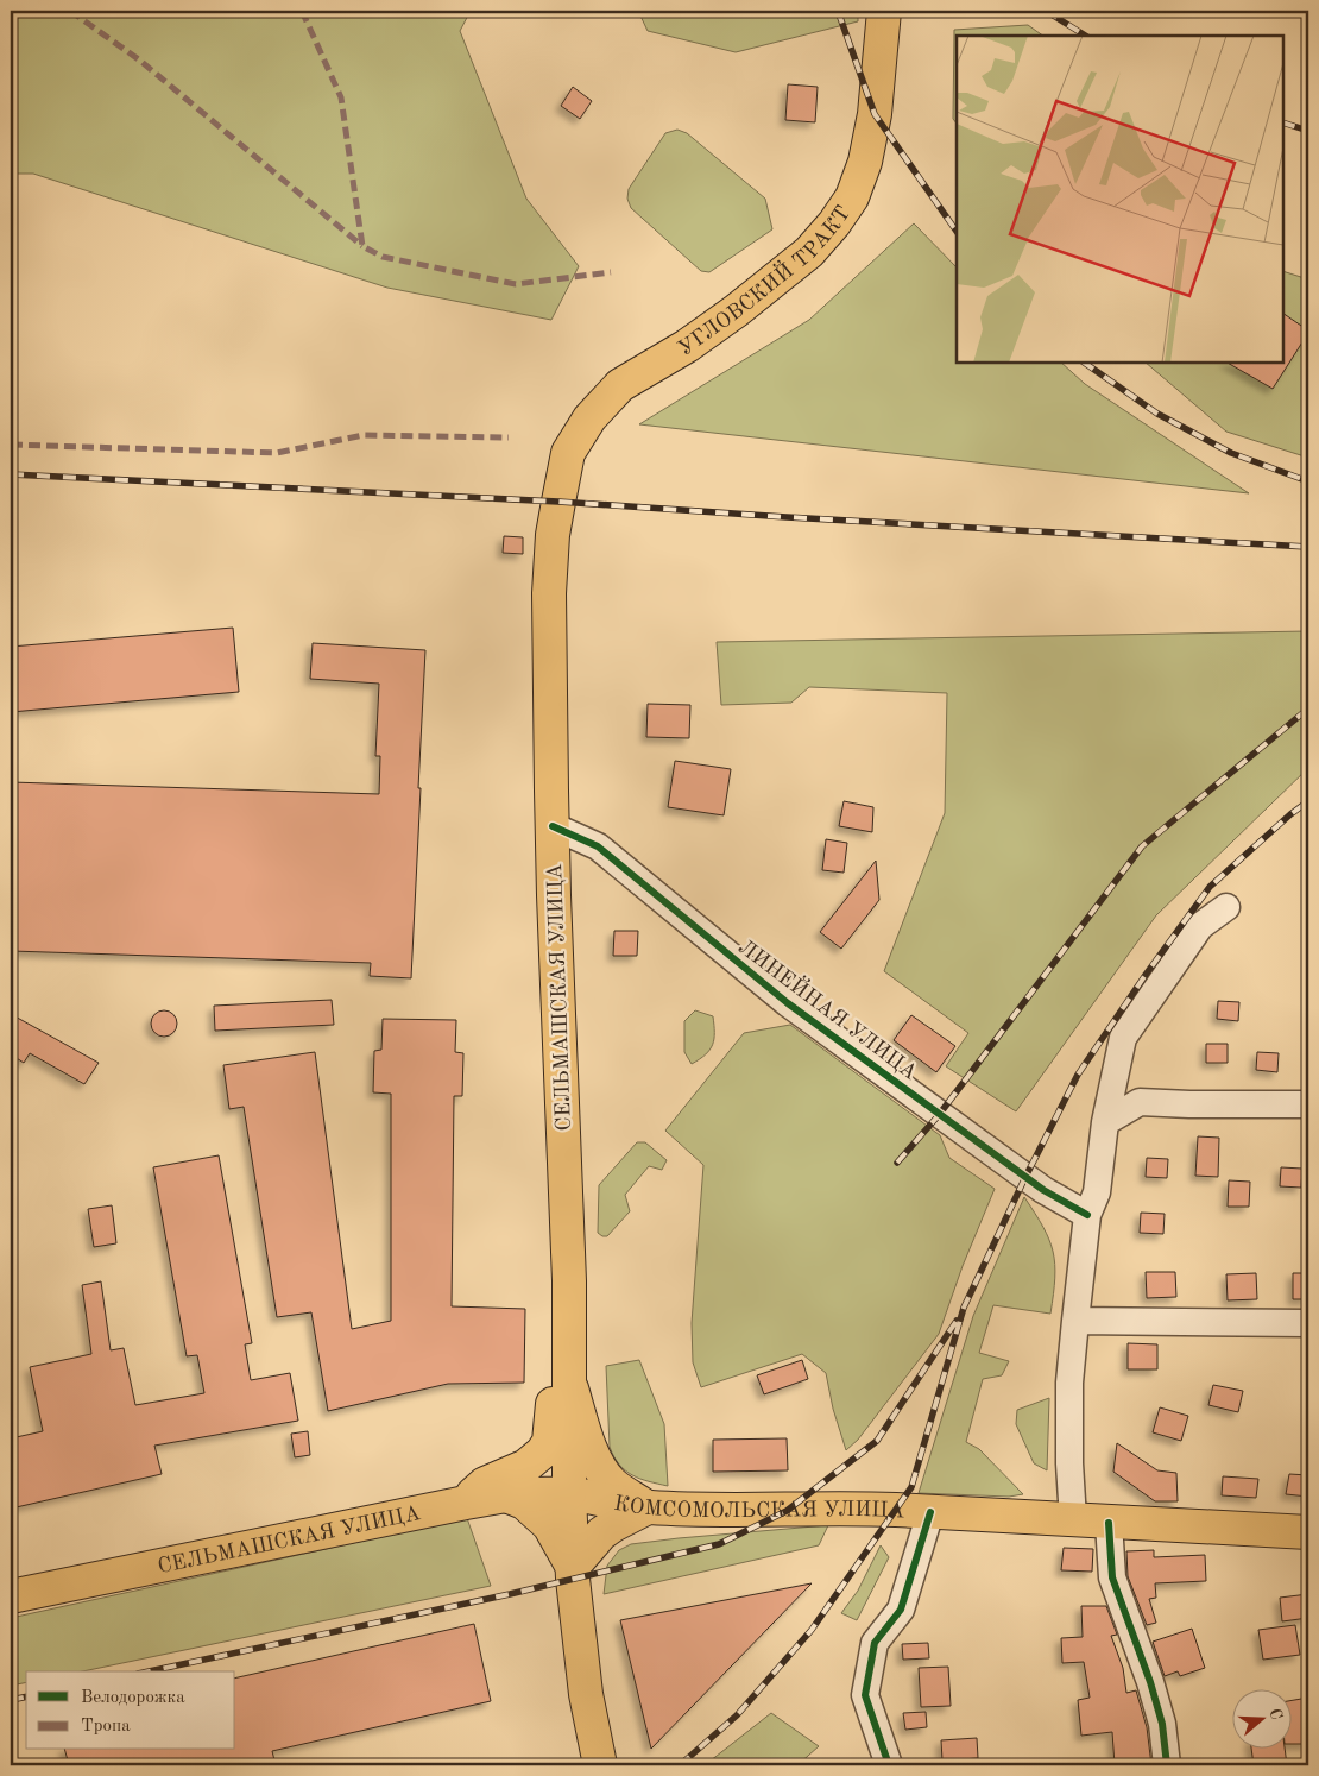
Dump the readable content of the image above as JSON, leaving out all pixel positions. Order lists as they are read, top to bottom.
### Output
{
  "streets": {
    "main road": ["УГЛОВСКИЙ ТРАКТ", "СЕЛЬМАШСКАЯ УЛИЦА", "КОМСОМОЛЬСКАЯ УЛИЦА"],
    "street": ["ЛИНЕЙНАЯ УЛИЦА"]
  },
  "crossings": [
    ["УГЛОВСКИЙ ТРАКТ", "СЕЛЬМАШСКАЯ УЛИЦА"],
    ["СЕЛЬМАШСКАЯ УЛИЦА", "ЛИНЕЙНАЯ УЛИЦА"],
    ["СЕЛЬМАШСКАЯ УЛИЦА", "КОМСОМОЛЬСКАЯ УЛИЦА"]
  ],
  "legend": ["Велодорожка", "Тропа"],
  "north": "right"
}
